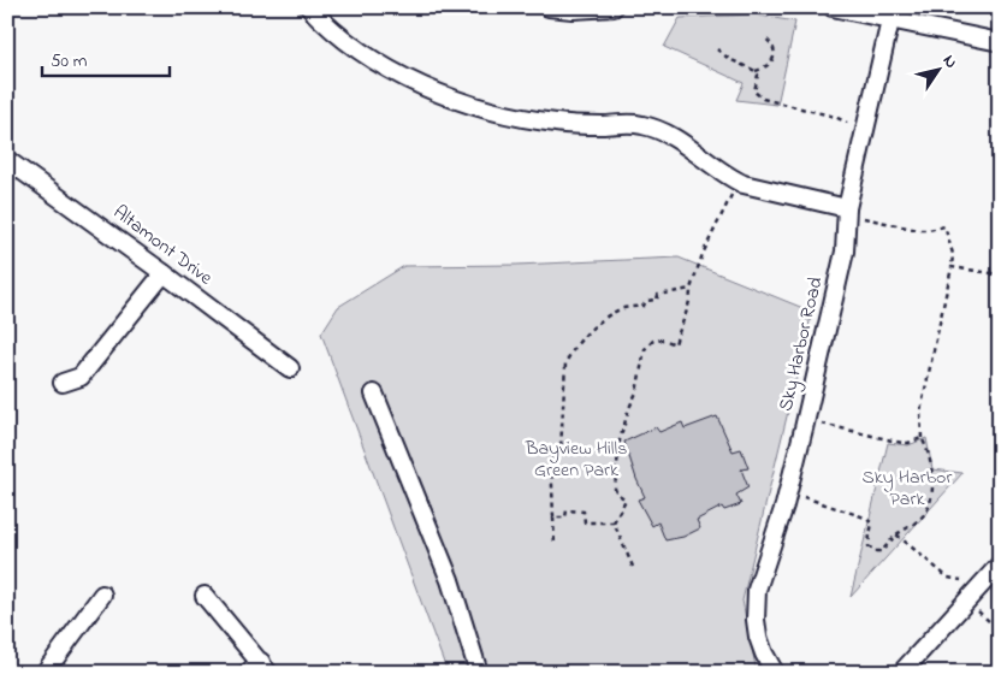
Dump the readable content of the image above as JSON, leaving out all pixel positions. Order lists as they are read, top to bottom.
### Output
{
  "streets": {
    "street": ["Altamont Drive", "Sky Harbor Road"]
  },
  "parks": ["Bayview Hills Green Park", "Sky Harbor Park"],
  "scale_bar": "50 m",
  "north": "top right"
}
